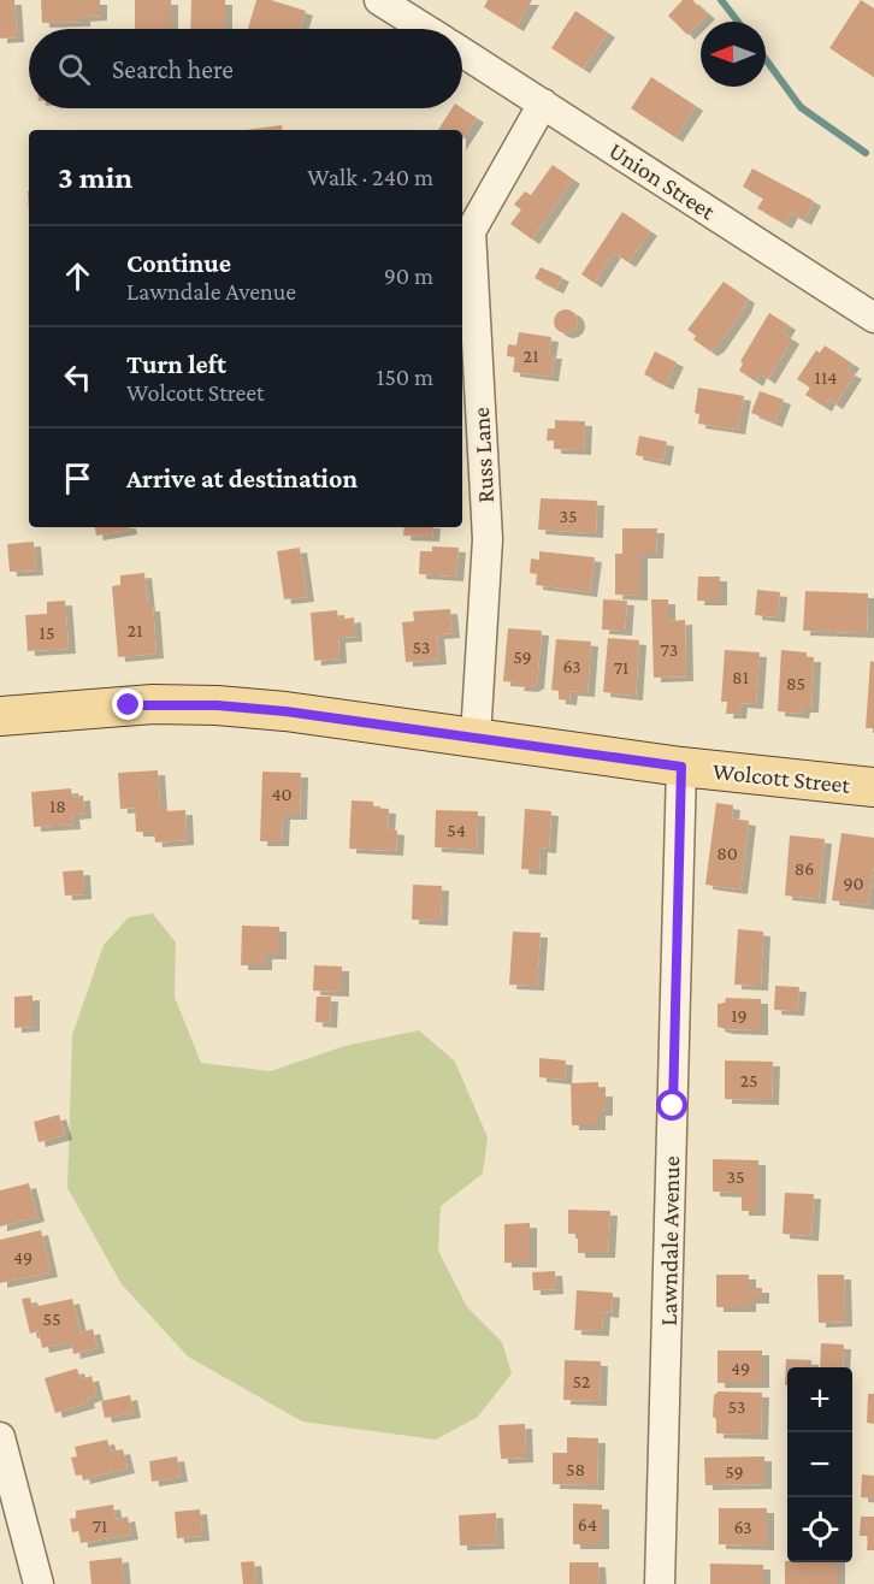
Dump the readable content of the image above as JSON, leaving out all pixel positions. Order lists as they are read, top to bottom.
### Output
{
  "streets": {
    "main road": ["Wolcott Street"],
    "street": ["Union Street", "Russ Lane", "Lawndale Avenue"]
  },
  "crossings": [
    ["Union Street", "Russ Lane"],
    ["Russ Lane", "Wolcott Street"],
    ["Wolcott Street", "Lawndale Avenue"]
  ],
  "house_numbers": [
    "21",
    "114",
    "35",
    "21",
    "15",
    "53",
    "73",
    "59",
    "63",
    "71",
    "81",
    "85",
    "40",
    "18",
    "54",
    "80",
    "86",
    "90",
    "19",
    "25",
    "35",
    "49",
    "55",
    "49",
    "52",
    "53",
    "58",
    "59",
    "64",
    "71",
    "63"
  ],
  "north": "left",
  "page": {
    "search": "Search here",
    "heading": ["3 min", "Walk · 240 m"],
    "list": [
      ["Continue", "Lawndale Avenue", "90 m"],
      ["Turn left", "Wolcott Street", "150 m"],
      "Arrive at destination"
    ],
    "map_buttons": ["+", "−"]
  }
}
